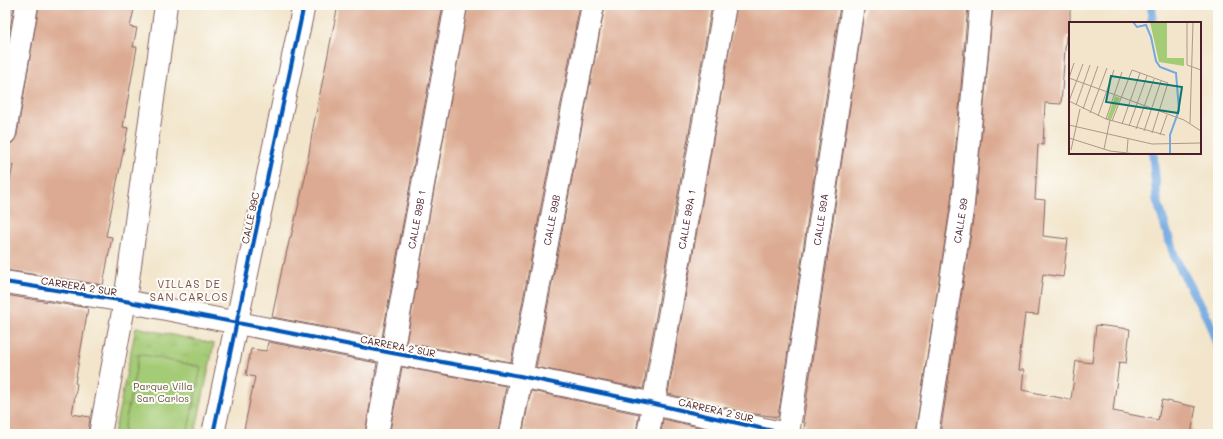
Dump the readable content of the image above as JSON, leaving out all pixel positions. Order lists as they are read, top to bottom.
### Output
{
  "streets": {
    "street": [
      "CALLE 99C",
      "CALLE 99B",
      "CALLE 99B 1",
      "CALLE 99A 1",
      "CALLE 99A",
      "CALLE 99",
      "CARRERA 2 SUR"
    ]
  },
  "crossings": [
    ["CALLE 99C", "CARRERA 2 SUR"],
    ["CALLE 99B", "CARRERA 2 SUR"],
    ["CALLE 99B 1", "CARRERA 2 SUR"],
    ["CALLE 99A 1", "CARRERA 2 SUR"],
    ["CALLE 99A", "CARRERA 2 SUR"]
  ],
  "districts": ["VILLAS DE SAN CARLOS"],
  "parks": ["Parque Villa San Carlos"]
}
